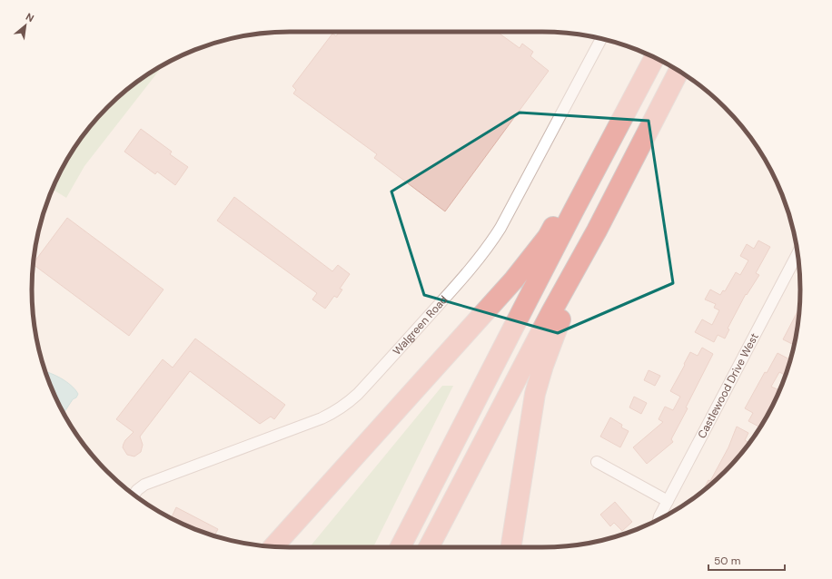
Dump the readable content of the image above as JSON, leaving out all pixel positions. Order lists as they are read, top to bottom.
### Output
{
  "streets": {
    "street": ["Walgreen Road", "Castlewood Drive West"]
  },
  "scale_bar": "50 m",
  "north": "top right"
}
